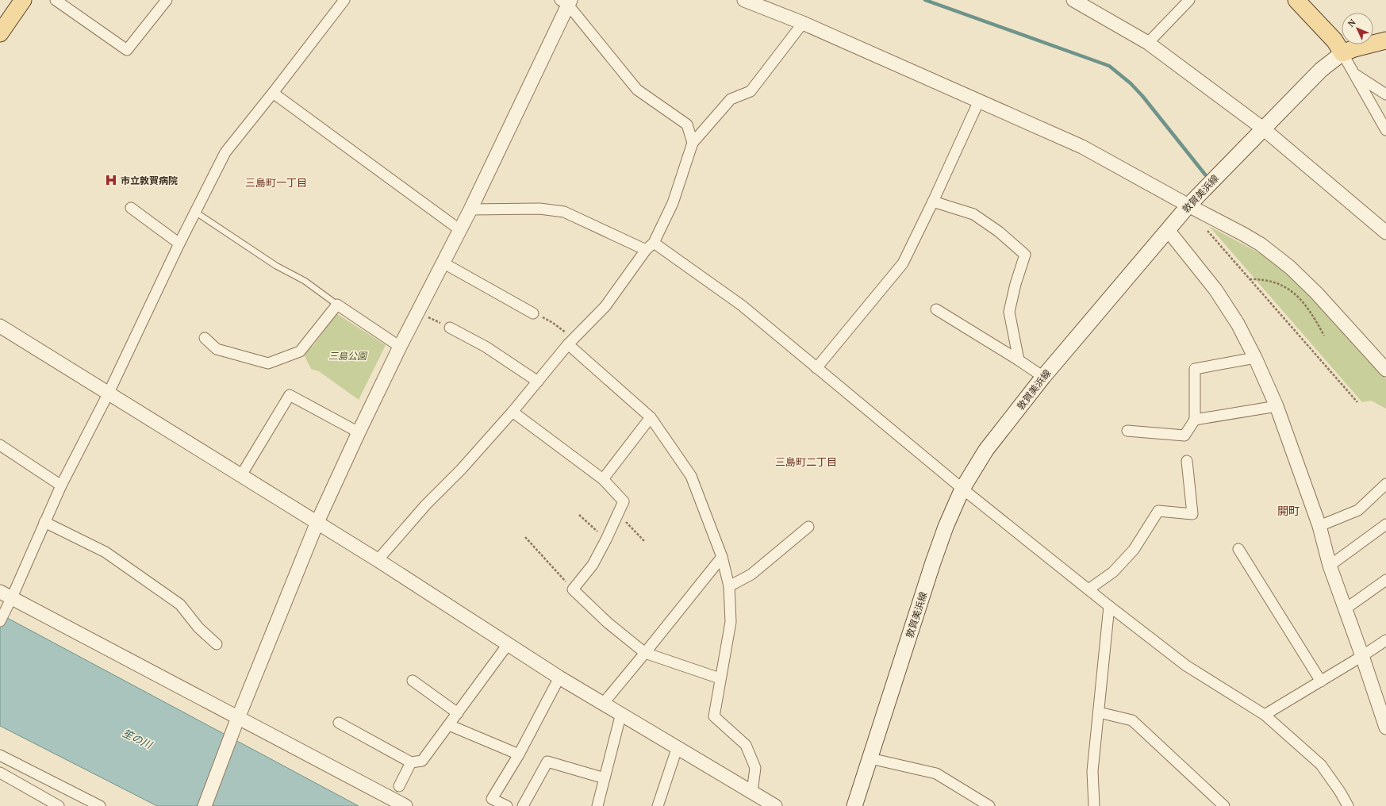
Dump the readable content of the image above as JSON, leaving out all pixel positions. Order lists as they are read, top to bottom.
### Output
{
  "streets": {
    "main road": ["敦賀美浜線"]
  },
  "districts": ["三島町一丁目", "三島町二丁目", "開町"],
  "water": ["笙の川"],
  "parks": ["三島公園"],
  "places": {
    "hospital": ["市立敦賀病院"]
  },
  "north": "top left"
}
